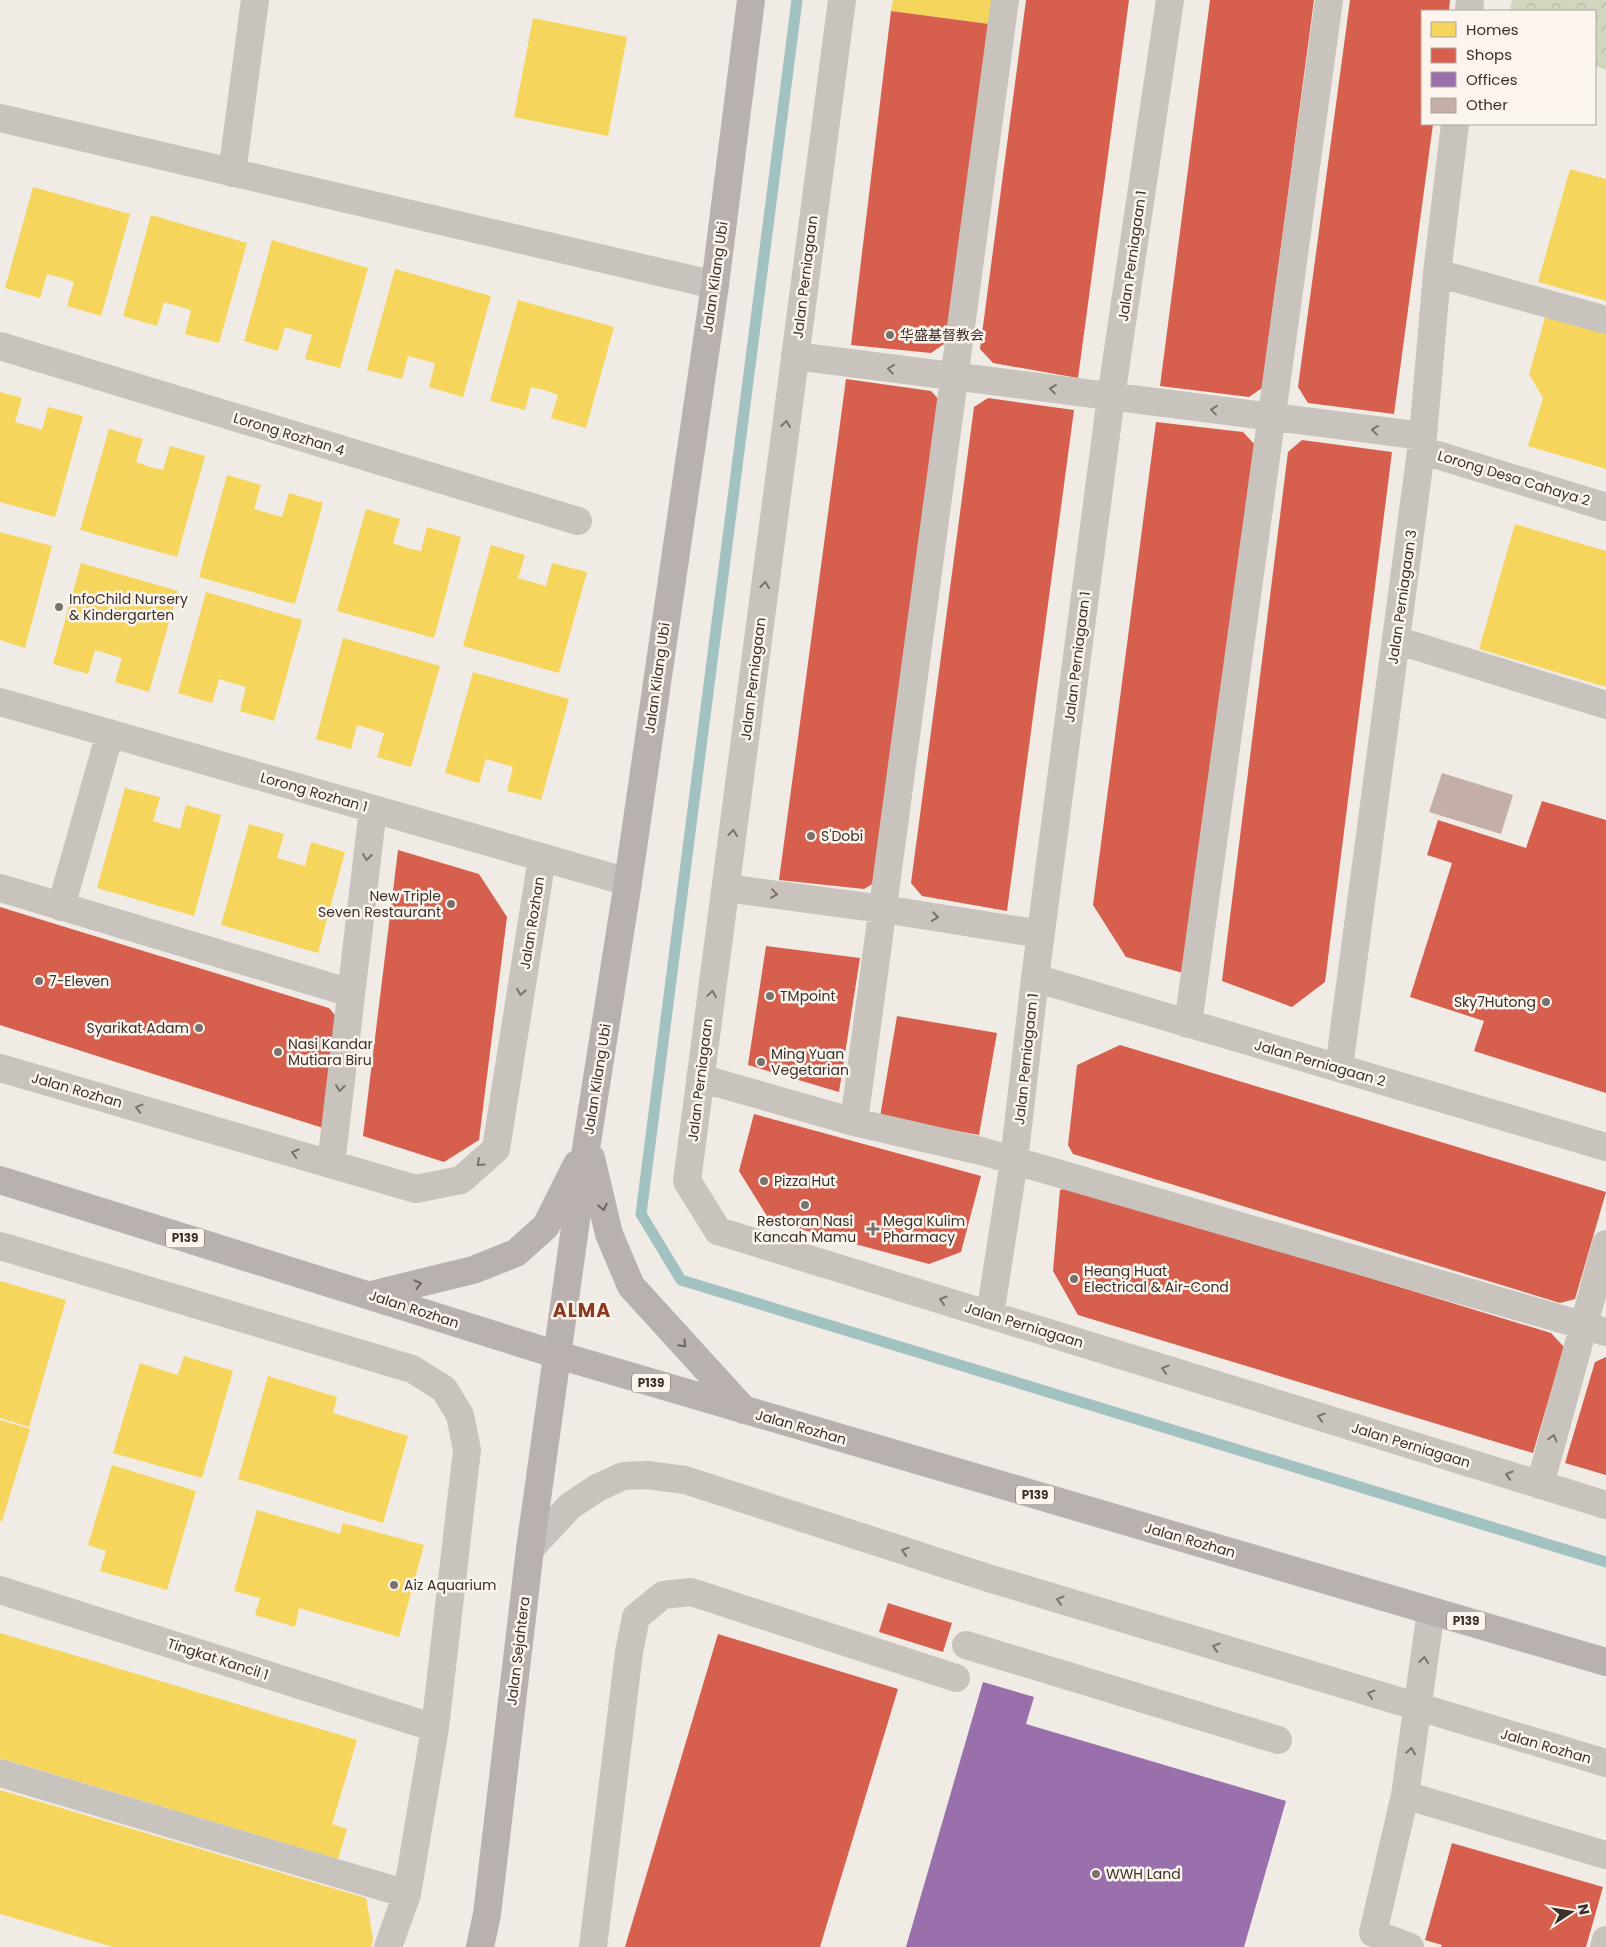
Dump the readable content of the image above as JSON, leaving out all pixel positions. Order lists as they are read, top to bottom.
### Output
{
  "streets": {
    "main road": [
      "Jalan Kilang Ubi",
      "Jalan Rozhan",
      "P139",
      "Jalan Sejahtera"
    ],
    "street": [
      "Jalan Perniagaan 1",
      "Jalan Perniagaan",
      "Lorong Rozhan 4",
      "Lorong Desa Cahaya 2",
      "Jalan Perniagaan 3",
      "Lorong Rozhan 1",
      "Jalan Perniagaan 2",
      "Tingkat Kancil 1"
    ]
  },
  "crossings": [
    ["Jalan Perniagaan 1", "Jalan Perniagaan"],
    ["Jalan Perniagaan 1", "Lorong Desa Cahaya 2"],
    ["Jalan Perniagaan 1", "Jalan Perniagaan 2"],
    ["Jalan Kilang Ubi", "Lorong Rozhan 1"],
    ["Jalan Kilang Ubi", "Jalan Rozhan"],
    ["Jalan Kilang Ubi", "Jalan Sejahtera"],
    ["Jalan Perniagaan", "Lorong Desa Cahaya 2"],
    ["Lorong Desa Cahaya 2", "Jalan Perniagaan 3"],
    ["Jalan Perniagaan 3", "Jalan Perniagaan 2"],
    ["Lorong Rozhan 1", "Jalan Rozhan"],
    ["Jalan Rozhan", "Jalan Sejahtera"]
  ],
  "one_way": ["Lorong Desa Cahaya 2"],
  "districts": ["ALMA"],
  "places": {
    "other": [
      "华盛基督教会",
      "InfoChild Nursery & Kindergarten",
      "S'Dobi",
      "New Triple Seven Restaurant",
      "7-Eleven",
      "TMpoint",
      "Sky7Hutong",
      "Syarikat Adam",
      "Nasi Kandar Mutiara Biru",
      "Ming Yuan Vegetarian",
      "Pizza Hut",
      "Restoran Nasi Kancah Mamu",
      "Heang Huat Electrical & Air-Cond",
      "Aiz Aquarium",
      "WWH Land"
    ],
    "health": ["Mega Kulim Pharmacy"]
  },
  "legend": [
    "Homes",
    "Shops",
    "Offices",
    "Other"
  ],
  "north": "right"
}
